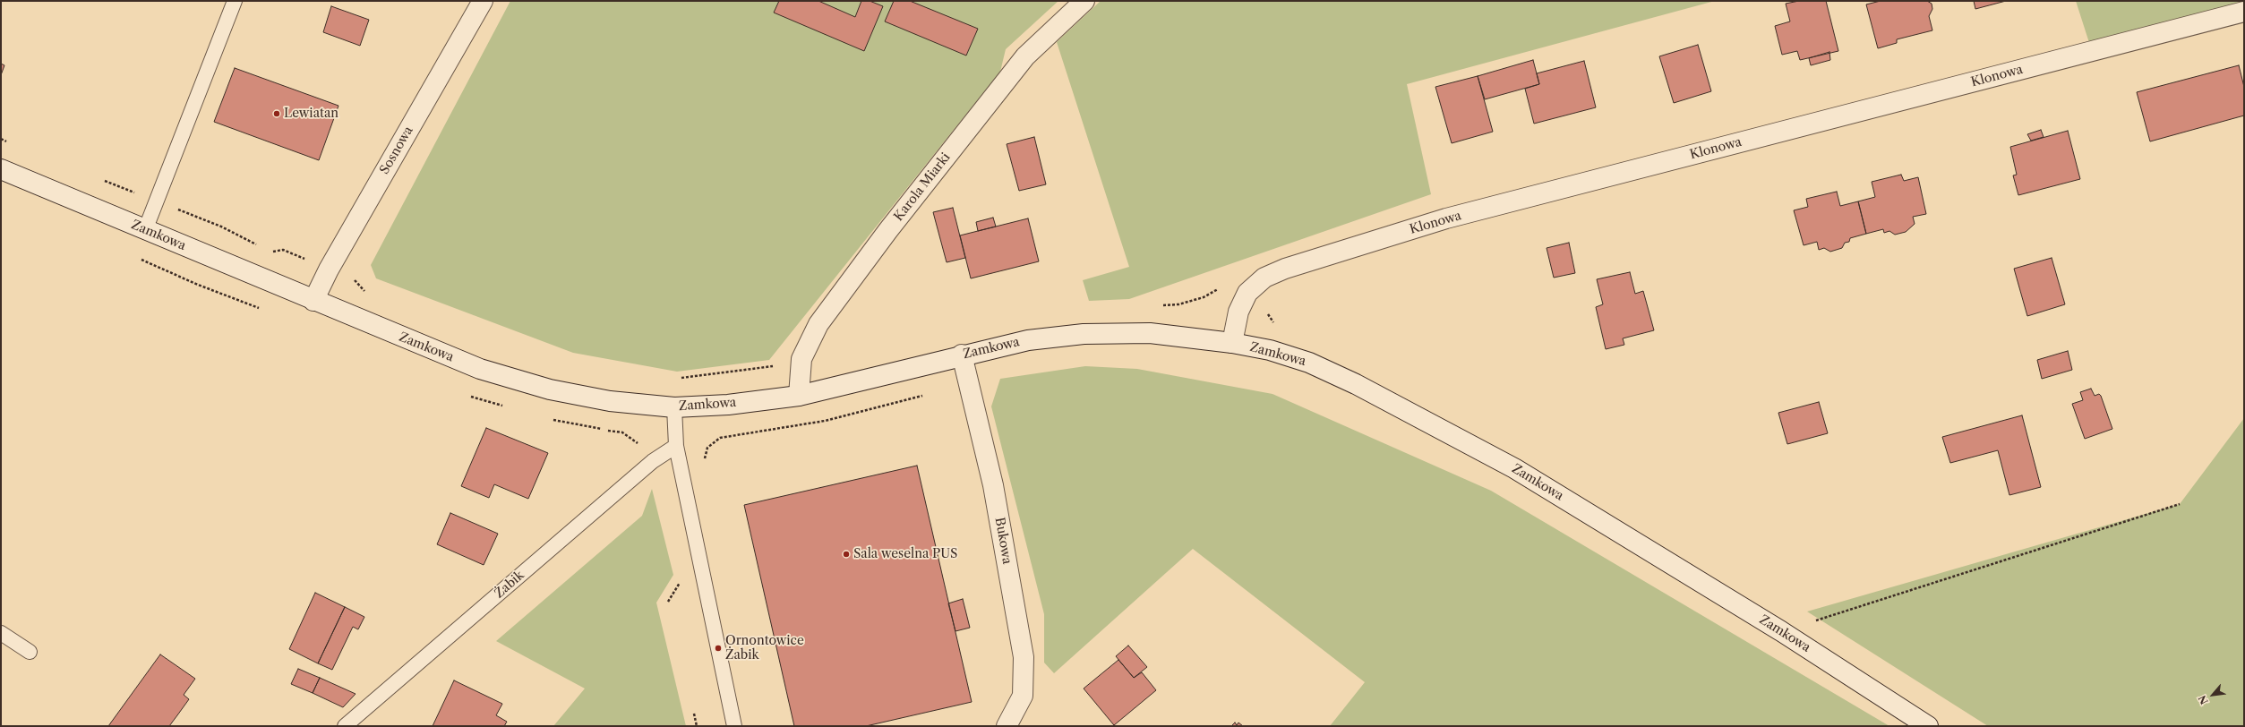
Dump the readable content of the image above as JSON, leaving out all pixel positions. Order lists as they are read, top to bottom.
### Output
{
  "streets": {
    "street": [
      "Klonowa",
      "Sosnowa",
      "Karola Miarki",
      "Zamkowa",
      "Bukowa"
    ],
    "lane": ["Żabik"]
  },
  "crossings": [
    ["Klonowa", "Zamkowa"],
    ["Sosnowa", "Zamkowa"],
    ["Karola Miarki", "Zamkowa"],
    ["Zamkowa", "Bukowa"]
  ],
  "places": ["Lewiatan", "Sala weselna PUS", "Ornontowice Żabik"],
  "north": "bottom left"
}
